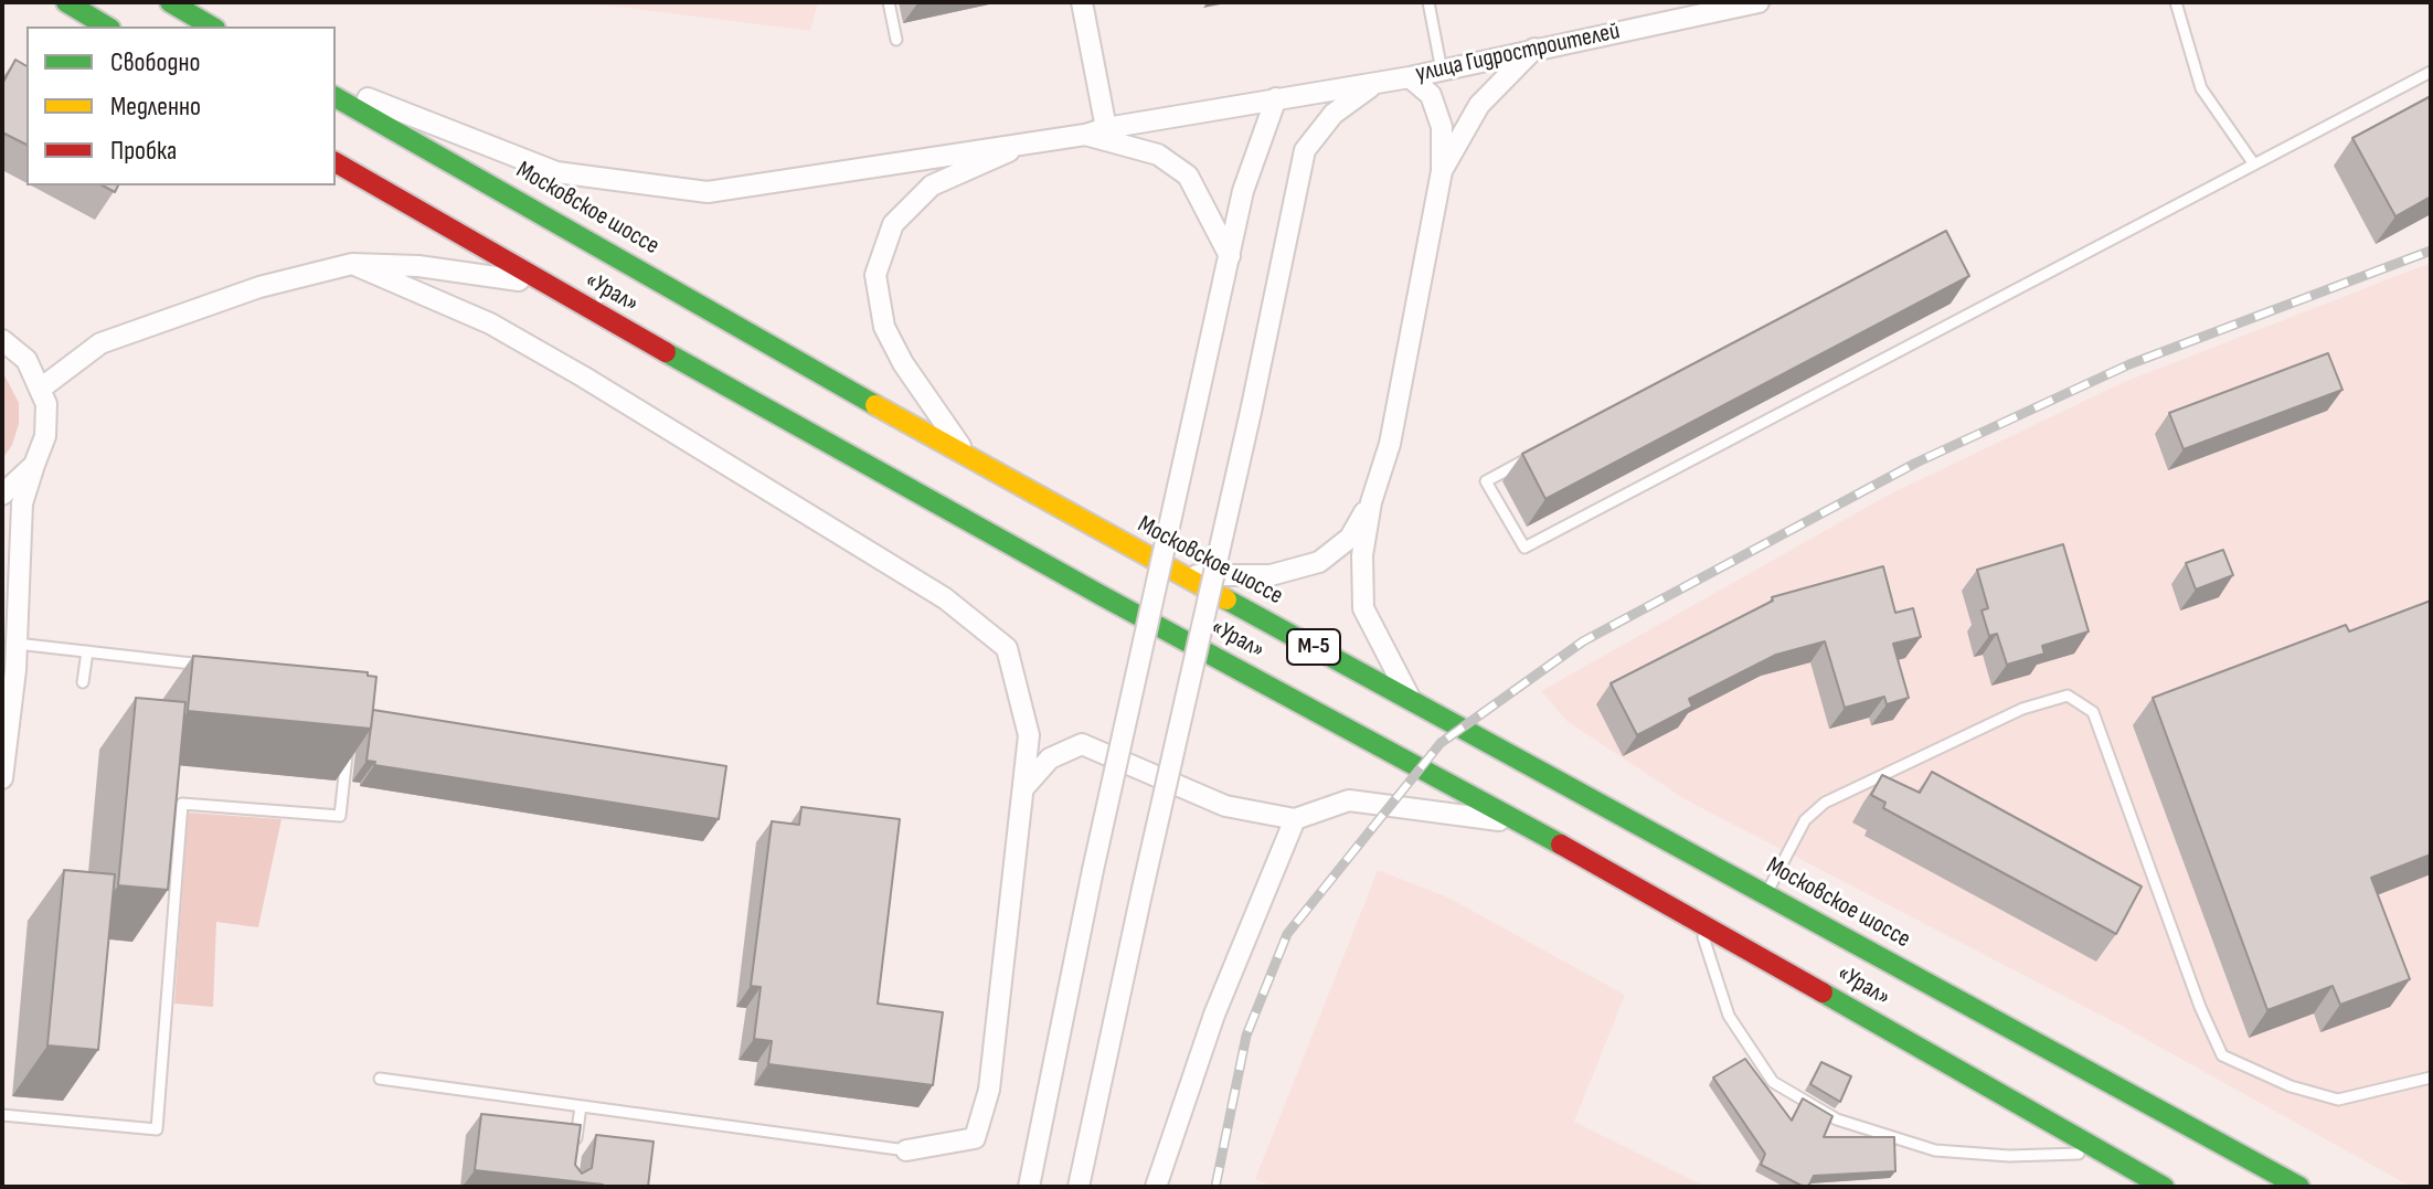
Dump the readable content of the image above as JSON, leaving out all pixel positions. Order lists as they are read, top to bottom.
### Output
{
  "streets": {
    "highway": ["Московское шоссе", "«Урал»", "М-5"],
    "street": ["улица Гидростроителей"]
  },
  "legend": ["Свободно", "Медленно", "Пробка"]
}
